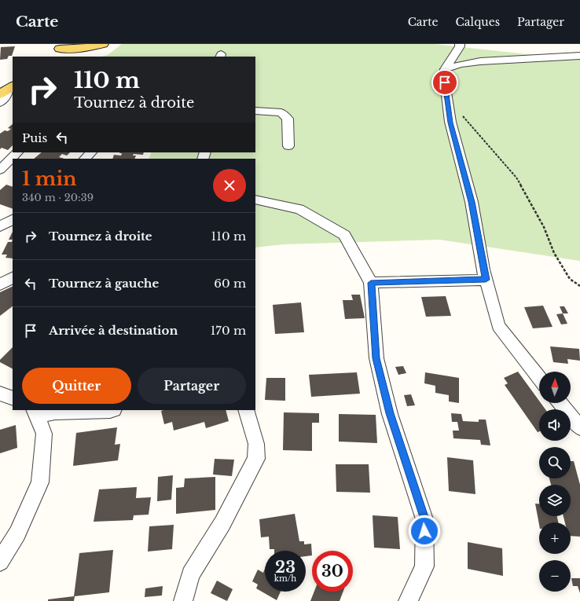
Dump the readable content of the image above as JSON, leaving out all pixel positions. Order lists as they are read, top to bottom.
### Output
{
  "north": "top",
  "page": {
    "header": "Carte",
    "nav": ["Carte", "Calques", "Partager"],
    "turn": ["110 m", "Tournez à droite"],
    "then": "Puis",
    "heading": ["1 min", "340 m · 20:39"],
    "list": [
      {
        "name": "Tournez à droite",
        "value": "110 m"
      },
      {
        "name": "Tournez à gauche",
        "value": "60 m"
      },
      {
        "name": "Arrivée à destination",
        "value": "170 m"
      }
    ],
    "buttons": ["Quitter", "Partager"],
    "map_buttons": ["+", "−"],
    "speed": "23 km/h",
    "limit": "30"
  }
}
